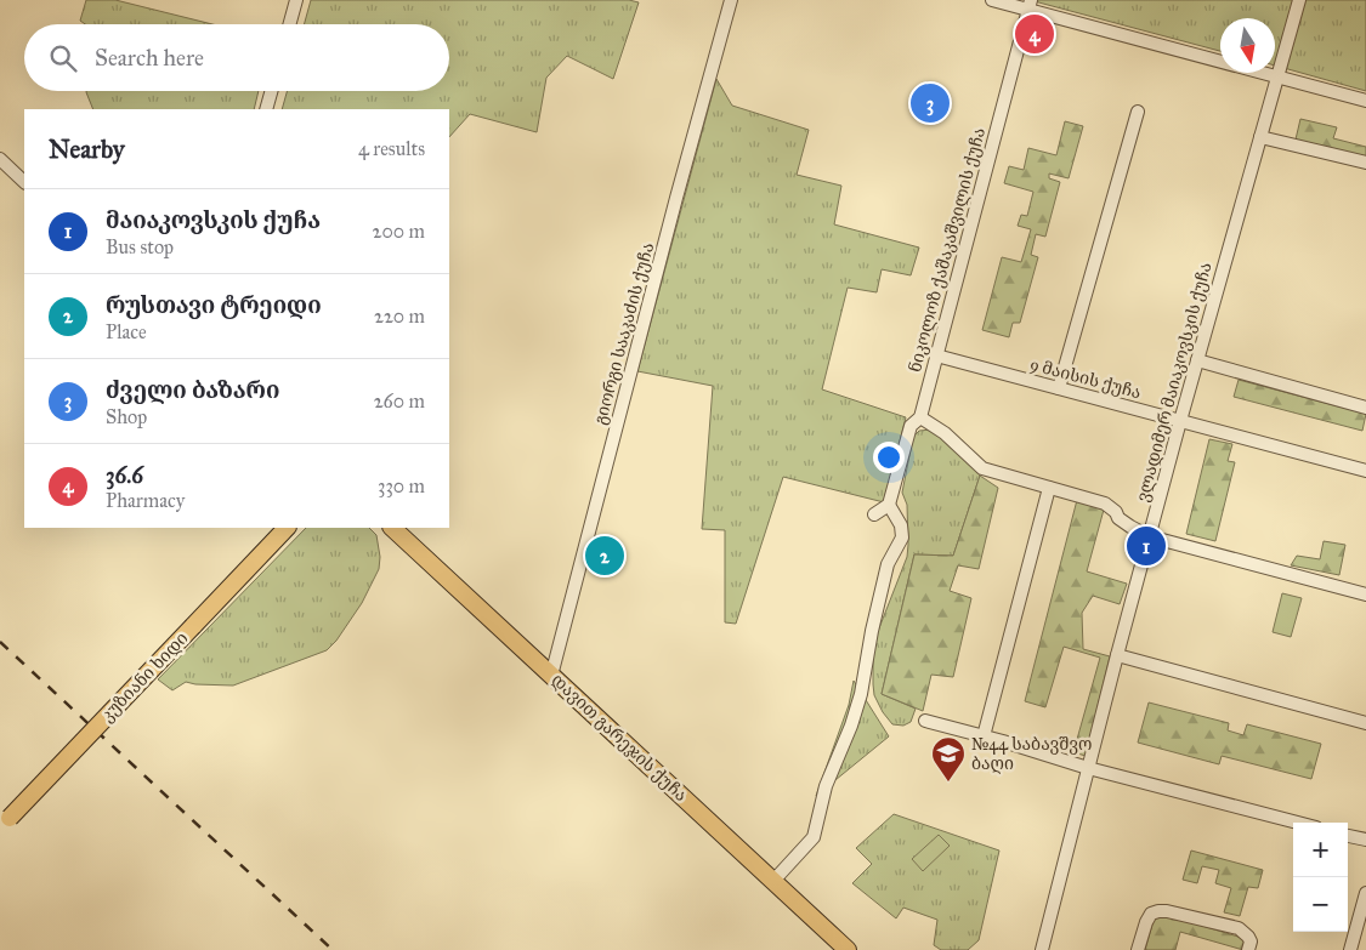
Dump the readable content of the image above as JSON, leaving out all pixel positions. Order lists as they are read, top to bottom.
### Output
{
  "streets": {
    "main road": ["კუზიანი ხიდი", "დავით გარეჯის ქუჩა"],
    "street": [
      "ნიკოლოზ ქაშაკაშვილის ქუჩა",
      "გიორგი სააკაძის ქუჩა",
      "9 მაისის ქუჩა",
      "ვლადიმერ მაიაკოვსკის ქუჩა"
    ]
  },
  "crossings": [
    ["ნიკოლოზ ქაშაკაშვილის ქუჩა", "9 მაისის ქუჩა"],
    ["გიორგი სააკაძის ქუჩა", "დავით გარეჯის ქუჩა"],
    ["9 მაისის ქუჩა", "ვლადიმერ მაიაკოვსკის ქუჩა"]
  ],
  "places": {
    "school or university": ["№44 საბავშვო ბაღი"]
  },
  "north": "bottom",
  "page": {
    "pins": [
      "4",
      "3",
      "1",
      "2"
    ],
    "search": "Search here",
    "heading": ["Nearby", "4 results"],
    "list": [
      {
        "mark": "1",
        "name": "მაიაკოვსკის ქუჩა",
        "note": "Bus stop",
        "value": "200 m"
      },
      {
        "mark": "2",
        "name": "რუსთავი ტრეიდი",
        "note": "Place",
        "value": "220 m"
      },
      {
        "mark": "3",
        "name": "ძველი ბაზარი",
        "note": "Shop",
        "value": "260 m"
      },
      {
        "mark": "4",
        "name": "36.6",
        "note": "Pharmacy",
        "value": "330 m"
      }
    ],
    "map_buttons": ["+", "−"]
  }
}
